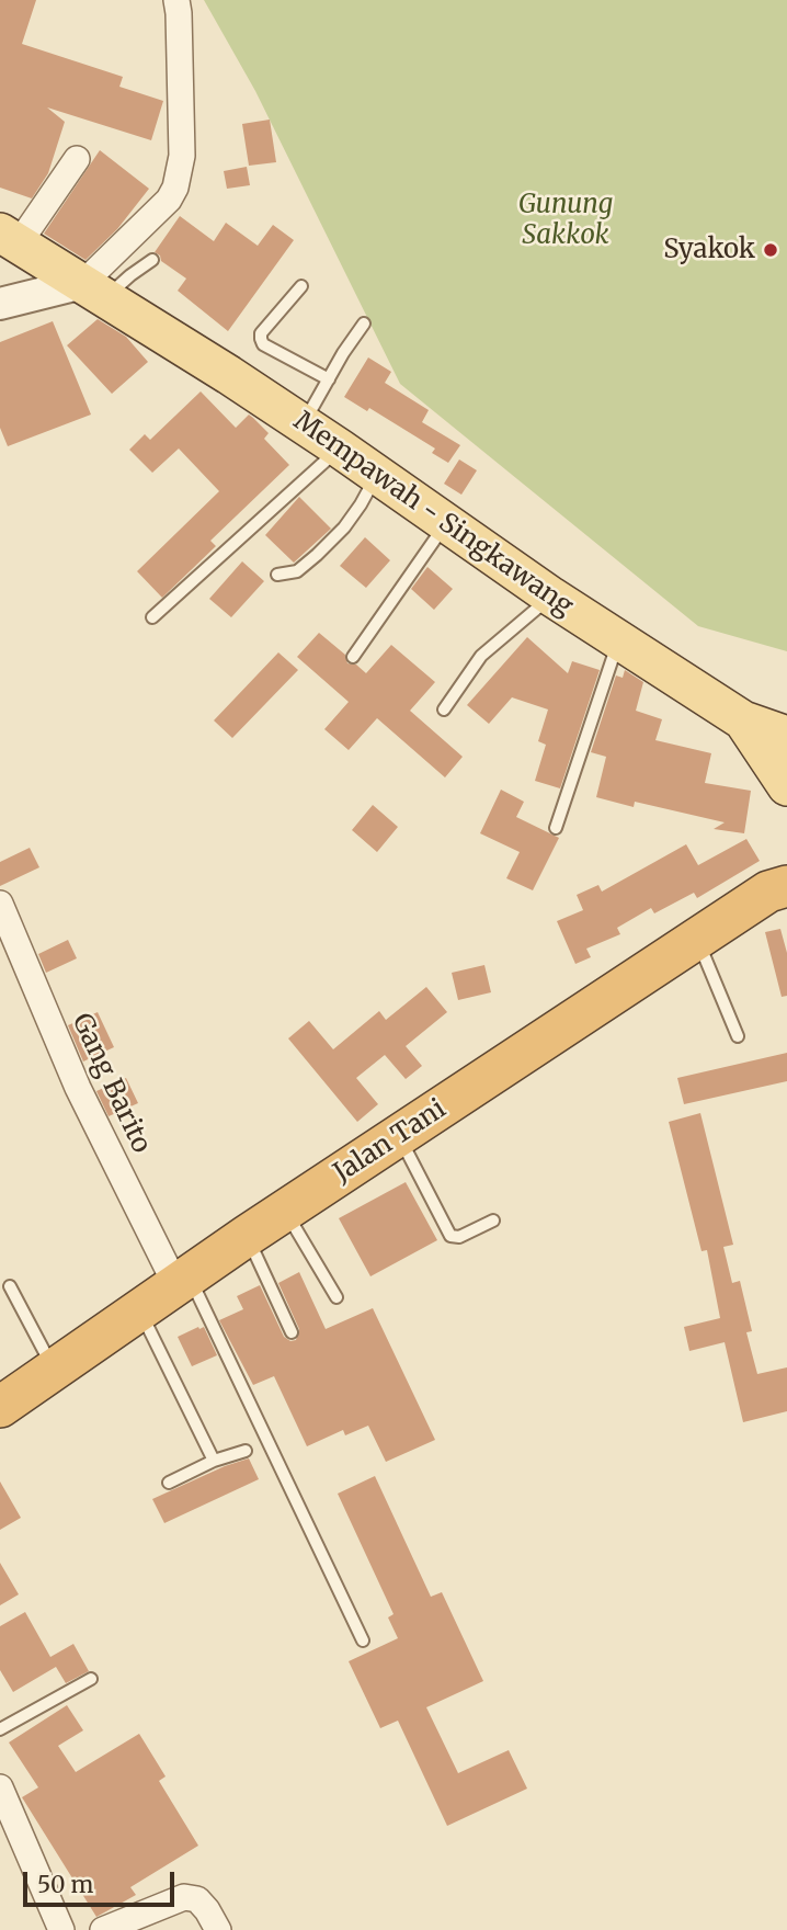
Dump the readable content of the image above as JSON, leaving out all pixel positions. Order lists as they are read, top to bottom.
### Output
{
  "streets": {
    "highway": ["Jalan Tani"],
    "main road": ["Mempawah - Singkawang"],
    "street": ["Gang Barito"]
  },
  "crossings": [
    ["Gang Barito", "Jalan Tani"]
  ],
  "parks": ["Gunung Sakkok"],
  "places": ["Syakok"],
  "scale_bar": "50 m"
}
